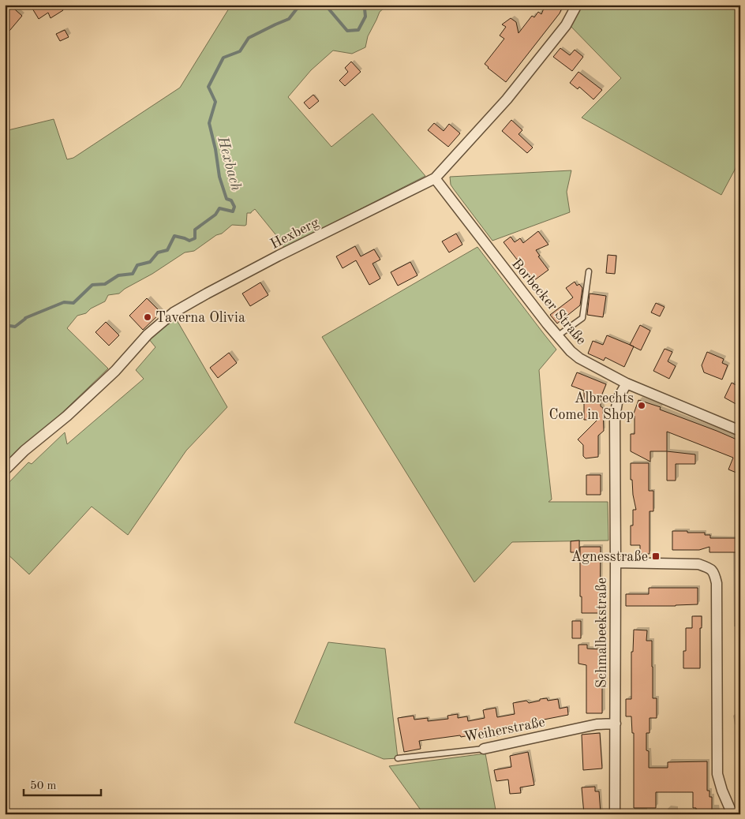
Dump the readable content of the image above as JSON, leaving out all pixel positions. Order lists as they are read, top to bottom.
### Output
{
  "streets": {
    "street": [
      "Hexberg",
      "Borbecker Straße",
      "Schmalbeekstraße",
      "Weiherstraße"
    ]
  },
  "crossings": [
    ["Hexberg", "Borbecker Straße"],
    ["Borbecker Straße", "Schmalbeekstraße"],
    ["Schmalbeekstraße", "Weiherstraße"]
  ],
  "water": ["Hexbach"],
  "places": {
    "other": ["Taverna Olivia", "Albrechts Come in Shop"],
    "transit": ["Agnesstraße"]
  },
  "scale_bar": "50 m"
}
